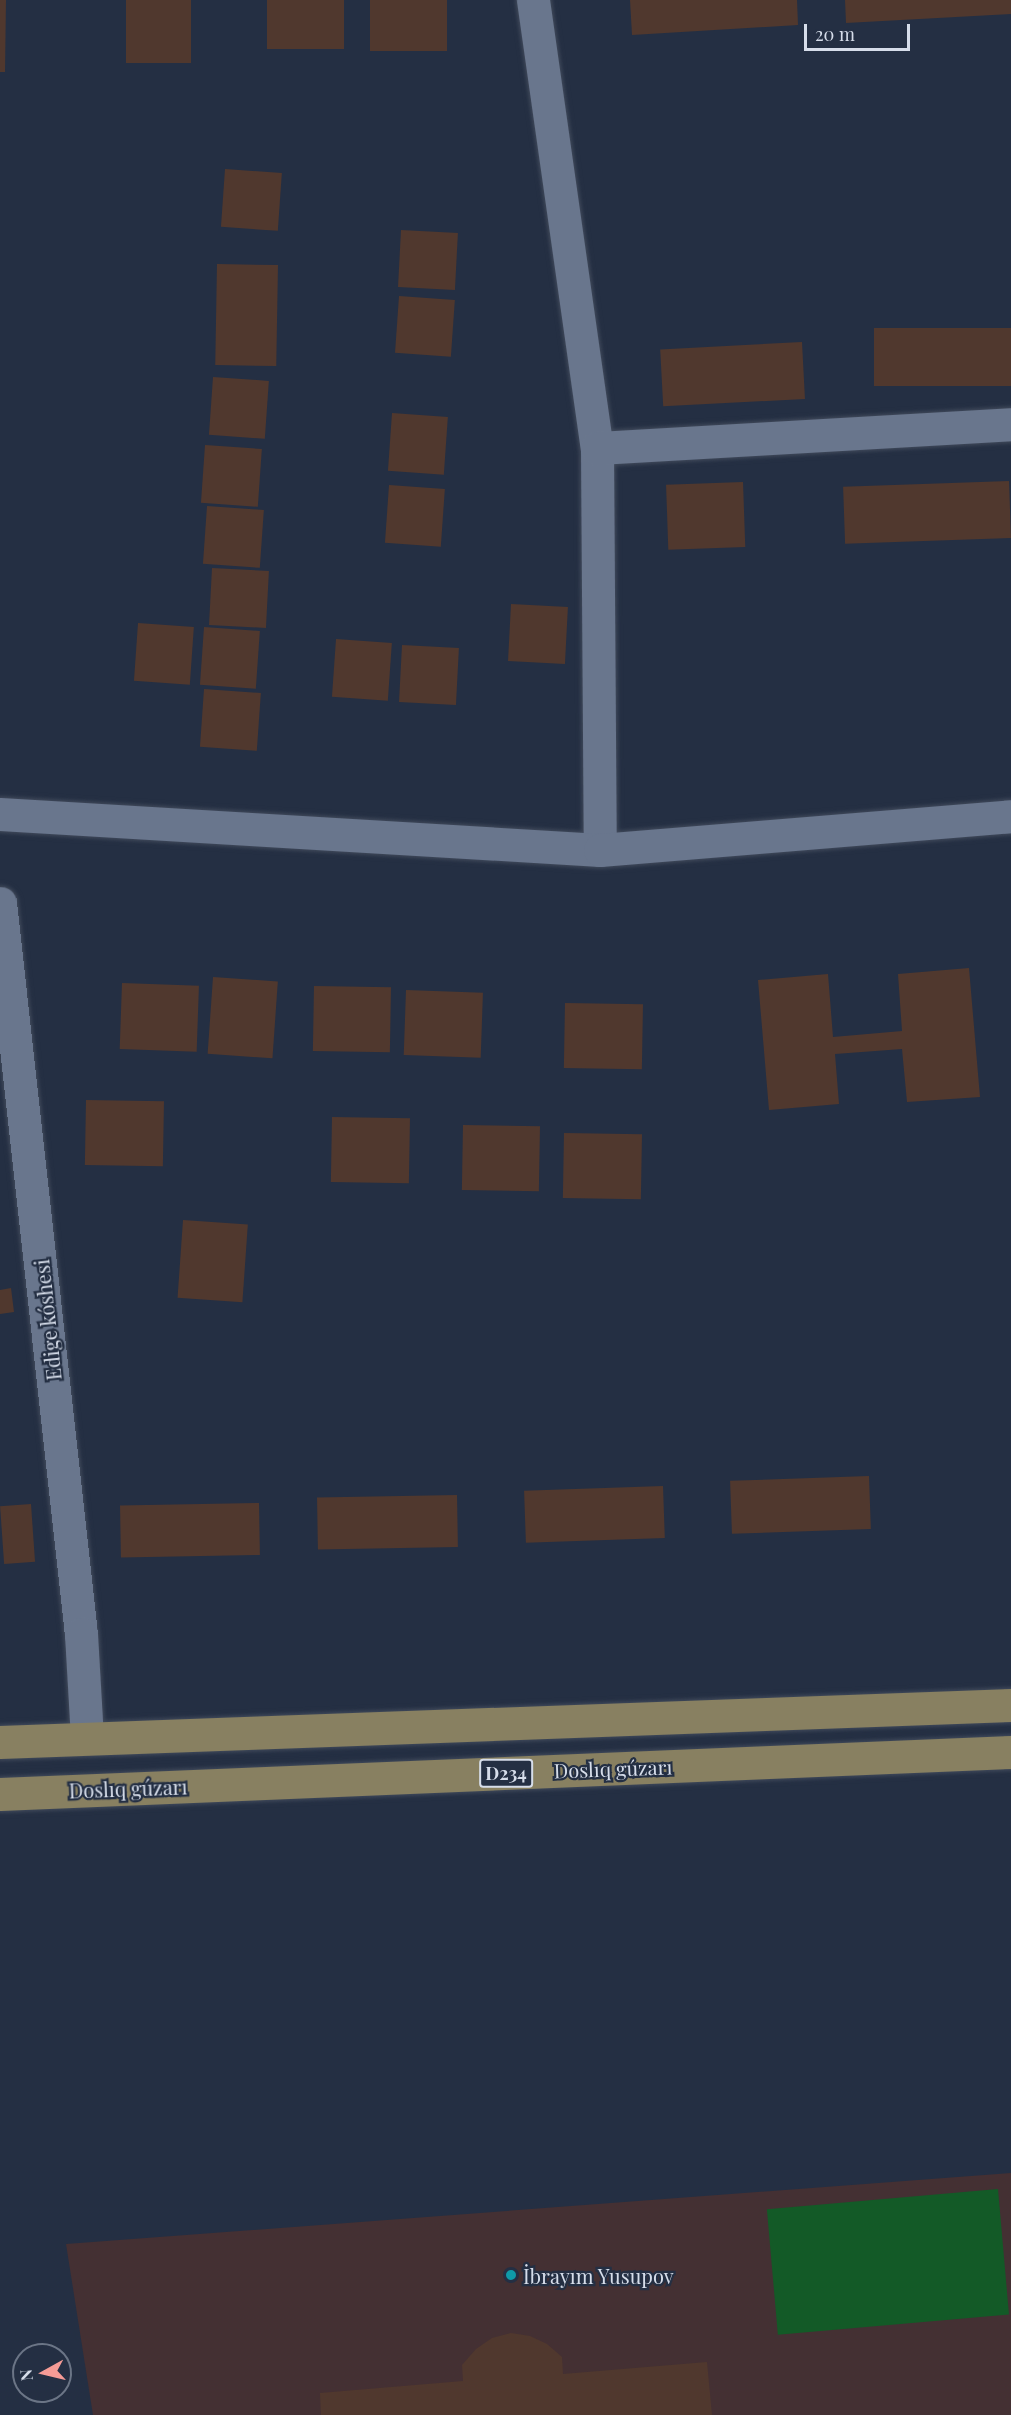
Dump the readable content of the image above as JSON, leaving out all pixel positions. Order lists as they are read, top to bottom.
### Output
{
  "streets": {
    "main road": ["Doslıq gúzarı", "D234"],
    "street": ["Edige kóshesi"]
  },
  "places": ["İbrayım Yusupov"],
  "scale_bar": "20 m",
  "north": "left"
}
